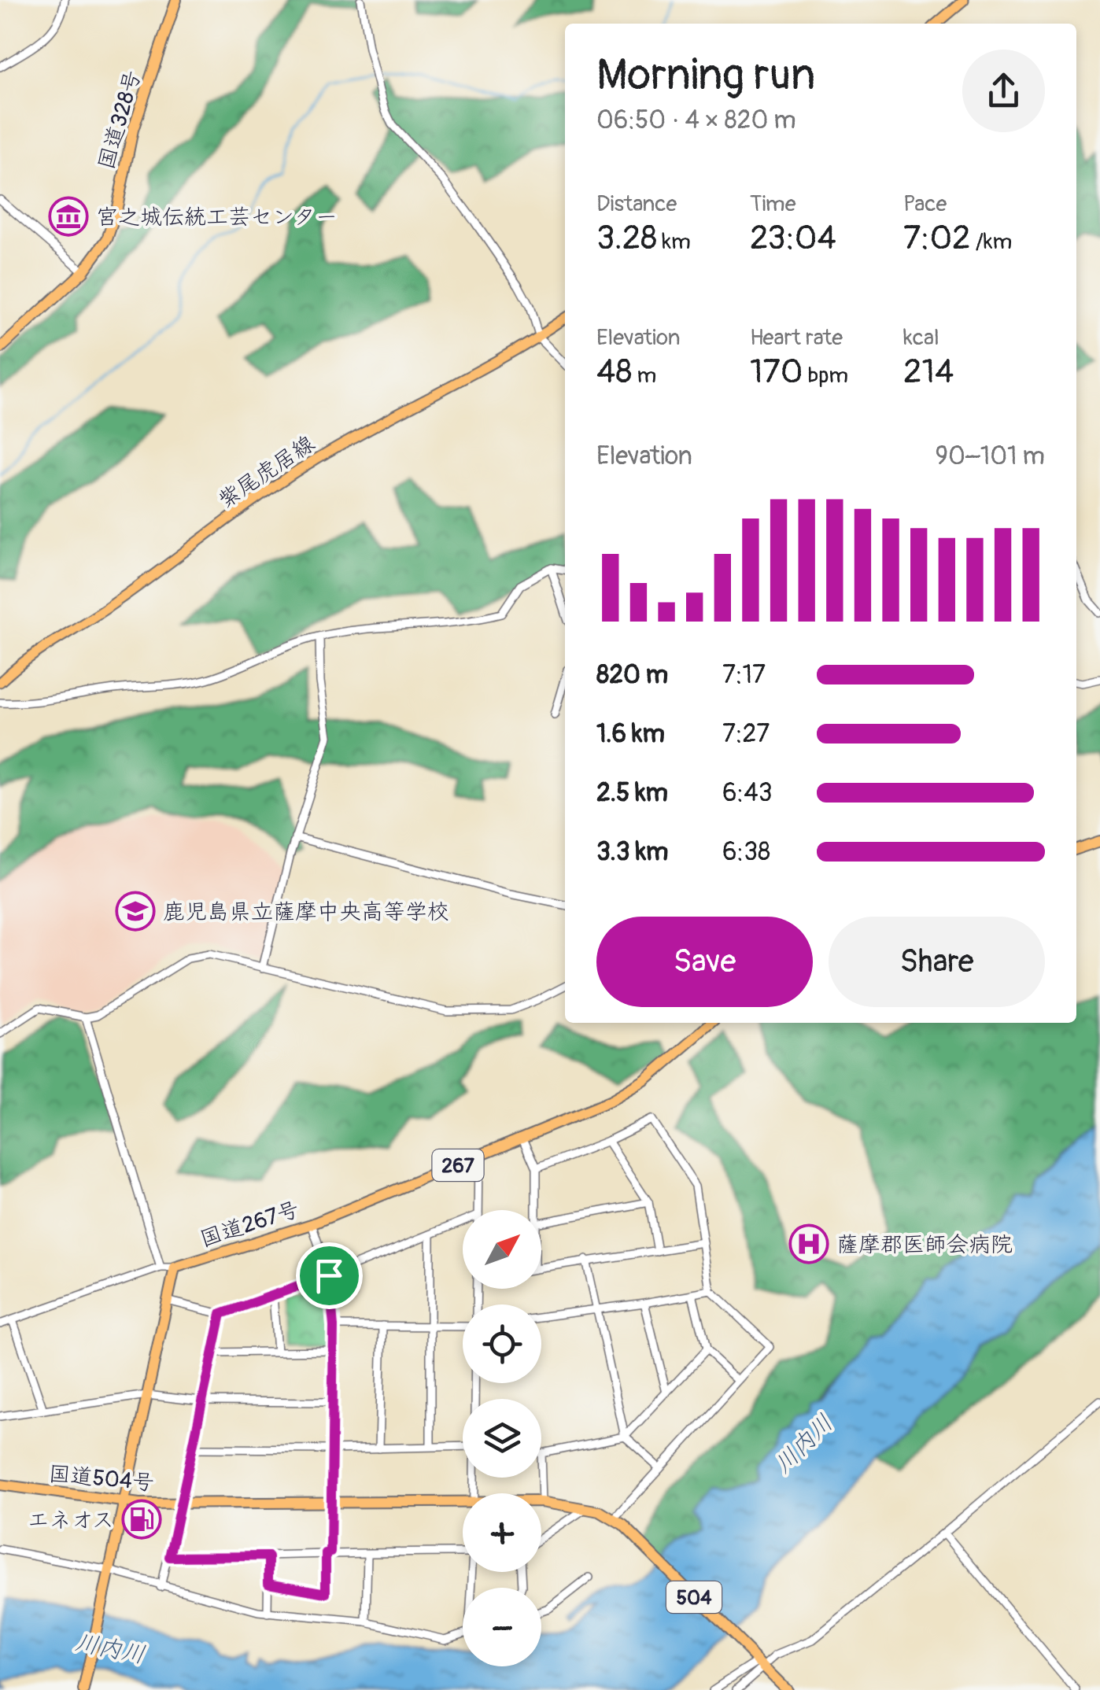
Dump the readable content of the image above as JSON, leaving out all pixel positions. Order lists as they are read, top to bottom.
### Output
{
  "streets": {
    "highway": [
      "国道328号",
      "267",
      "国道267号",
      "国道504号",
      "504"
    ],
    "main road": ["紫尾虎居線"]
  },
  "water": ["川内川"],
  "places": {
    "museum": ["宮之城伝統工芸センター"],
    "school or university": ["鹿児島県立薩摩中央高等学校"],
    "hospital": ["薩摩郡医師会病院"],
    "fuel station": ["エネオス"]
  },
  "north": "top right",
  "page": {
    "heading": ["Morning run", "06:50 · 4 × 820 m"],
    "stats": [
      ["Distance", "3.28 km"],
      ["Time", "23:04"],
      ["Pace", "7:02 /km"],
      ["Elevation", "48 m"],
      ["Heart rate", "170 bpm"],
      ["kcal", "214"]
    ],
    "chart": ["Elevation", "90–101 m"],
    "list": [
      {
        "name": "820 m",
        "note": "7:17"
      },
      {
        "name": "1.6 km",
        "note": "7:27"
      },
      {
        "name": "2.5 km",
        "note": "6:43"
      },
      {
        "name": "3.3 km",
        "note": "6:38"
      }
    ],
    "buttons": ["Save", "Share"],
    "map_buttons": ["+", "−"]
  }
}
